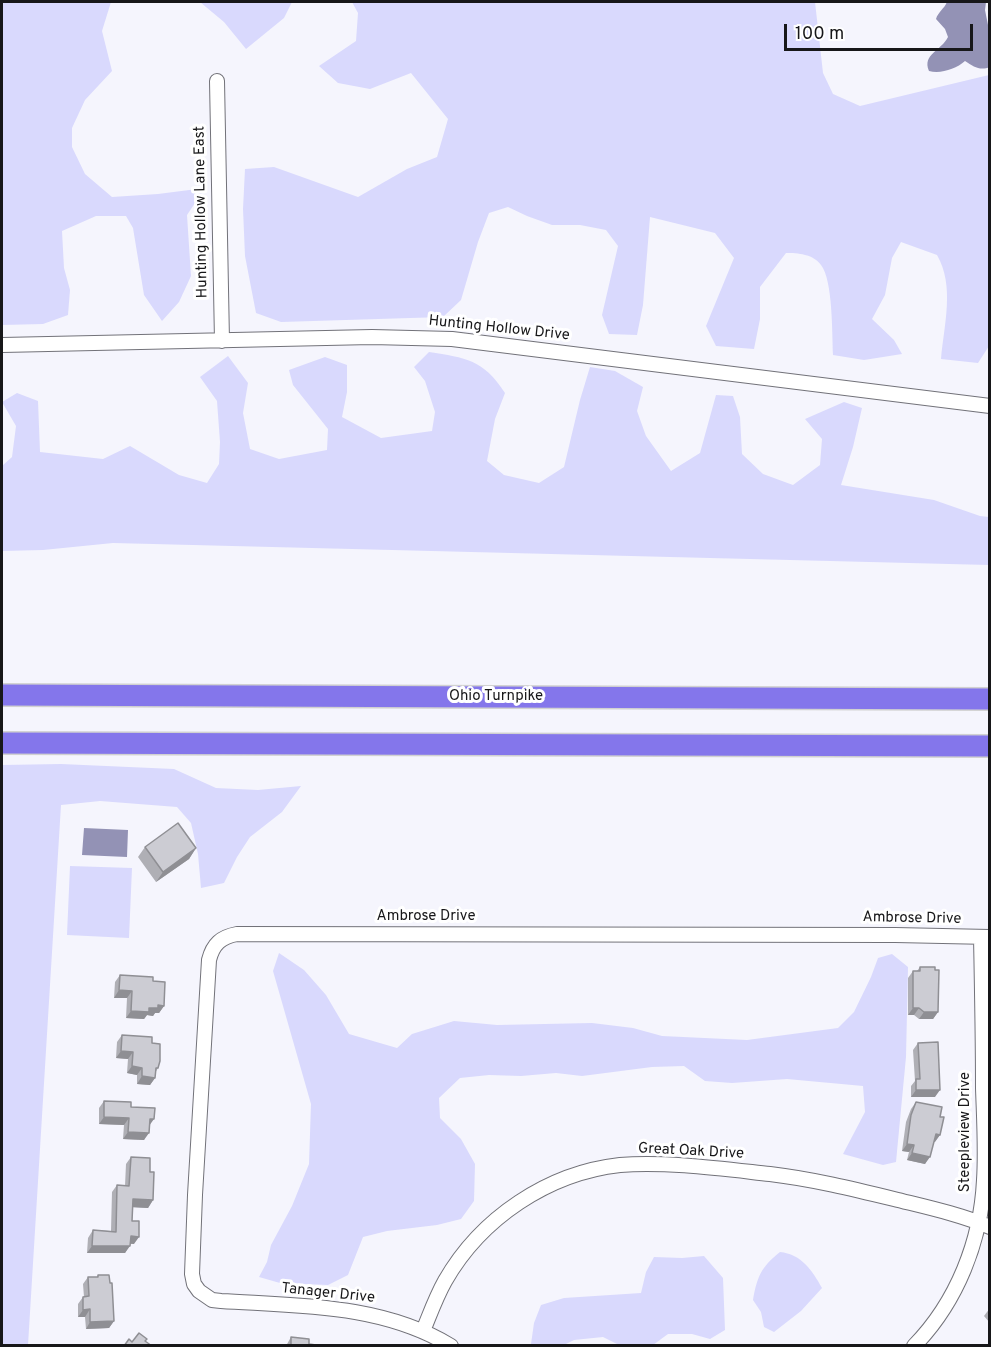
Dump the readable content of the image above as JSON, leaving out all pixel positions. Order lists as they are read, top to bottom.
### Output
{
  "streets": {
    "highway": ["Ohio Turnpike"],
    "street": [
      "Hunting Hollow Lane East",
      "Hunting Hollow Drive",
      "Ambrose Drive",
      "Steepleview Drive",
      "Great Oak Drive",
      "Tanager Drive"
    ]
  },
  "crossings": [
    ["Hunting Hollow Lane East", "Hunting Hollow Drive"],
    ["Ambrose Drive", "Steepleview Drive"],
    ["Ambrose Drive", "Tanager Drive"],
    ["Steepleview Drive", "Great Oak Drive"],
    ["Great Oak Drive", "Tanager Drive"]
  ],
  "scale_bar": "100 m"
}
